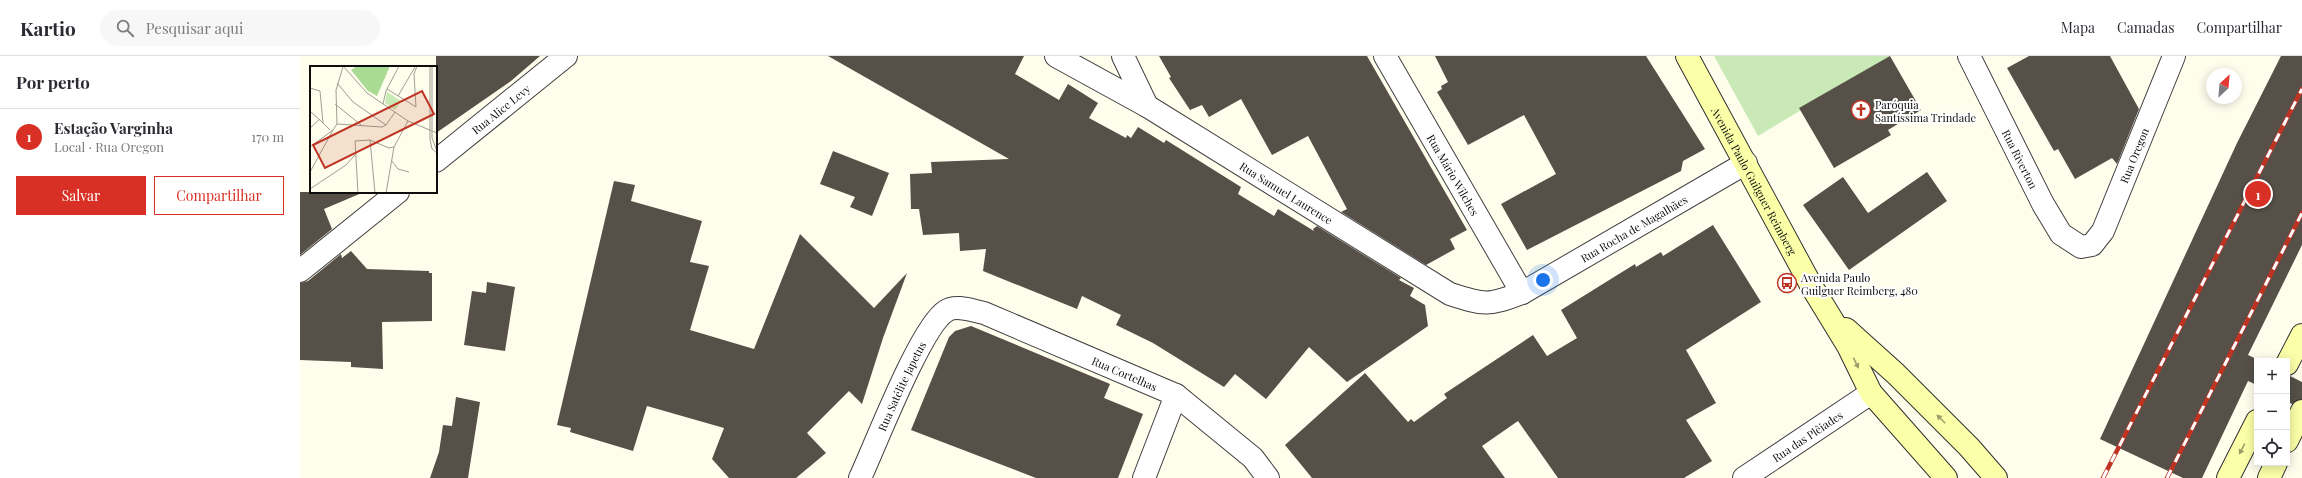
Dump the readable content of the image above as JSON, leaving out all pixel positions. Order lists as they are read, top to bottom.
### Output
{
  "streets": {
    "main road": ["Avenida Paulo Guilguer Reimberg"],
    "street": [
      "Rua Alice Levy",
      "Rua Oregon",
      "Rua Riverton",
      "Rua Mário Wilches",
      "Rua Samuel Laurence",
      "Rua Rocha de Magalhães",
      "Rua Cortelhas",
      "Rua Satélite Japetus",
      "Rua das Plêiades"
    ]
  },
  "crossings": [
    ["Rua Oregon", "Rua Riverton"],
    ["Rua Mário Wilches", "Rua Samuel Laurence"],
    ["Rua Mário Wilches", "Rua Rocha de Magalhães"],
    ["Avenida Paulo Guilguer Reimberg", "Rua Rocha de Magalhães"],
    ["Avenida Paulo Guilguer Reimberg", "Rua das Plêiades"],
    ["Rua Samuel Laurence", "Rua Rocha de Magalhães"],
    ["Rua Cortelhas", "Rua Satélite Japetus"]
  ],
  "places": {
    "church": ["Paróquia Santíssima Trindade"],
    "bus stop": ["Avenida Paulo Guilguer Reimberg, 480"]
  },
  "north": "top right",
  "page": {
    "header": "Kartio",
    "search": "Pesquisar aqui",
    "nav": ["Mapa", "Camadas", "Compartilhar"],
    "heading": "Por perto",
    "list": [
      {
        "mark": "1",
        "name": "Estação Varginha",
        "note": "Local · Rua Oregon",
        "value": "170 m"
      }
    ],
    "buttons": ["Salvar", "Compartilhar"],
    "pins": "1",
    "map_buttons": ["+", "−"]
  }
}
